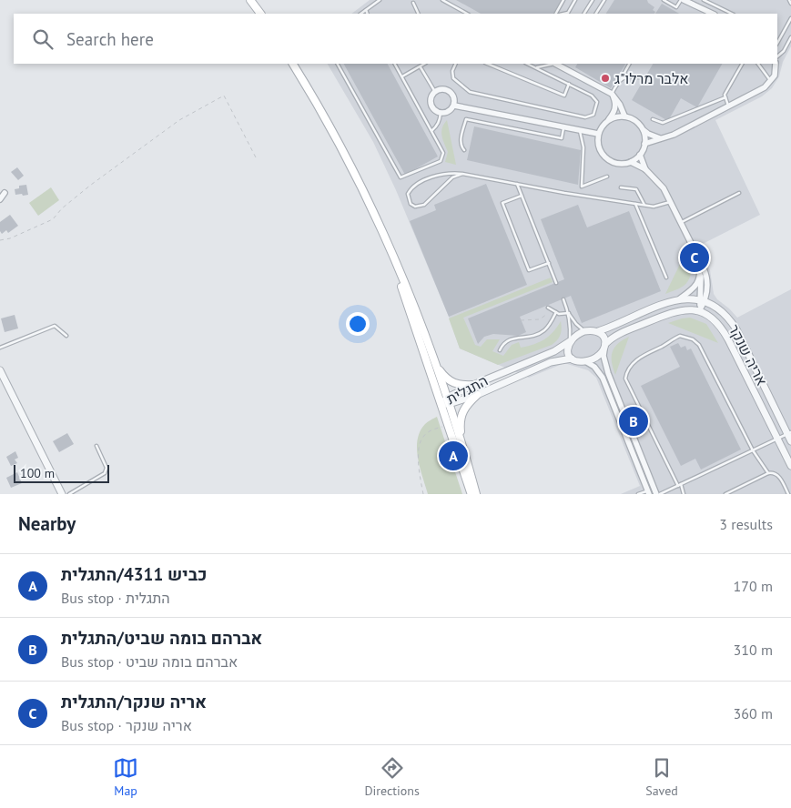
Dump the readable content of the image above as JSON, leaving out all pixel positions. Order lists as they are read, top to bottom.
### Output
{
  "streets": {
    "street": ["אריה שנקר", "התגלית"]
  },
  "places": ["אלבר מרלו\"ג"],
  "scale_bar": "100 m",
  "page": {
    "search": "Search here",
    "pins": ["C", "B", "A"],
    "scale": "100 m",
    "heading": ["Nearby", "3 results"],
    "list": [
      {
        "mark": "A",
        "name": "כביש 4311/התגלית",
        "note": "Bus stop · התגלית",
        "value": "170 m"
      },
      {
        "mark": "B",
        "name": "אברהם בומה שביט/התגלית",
        "note": "Bus stop · אברהם בומה שביט",
        "value": "310 m"
      },
      {
        "mark": "C",
        "name": "אריה שנקר/התגלית",
        "note": "Bus stop · אריה שנקר",
        "value": "360 m"
      }
    ],
    "nav": ["Map", "Directions", "Saved"]
  }
}
